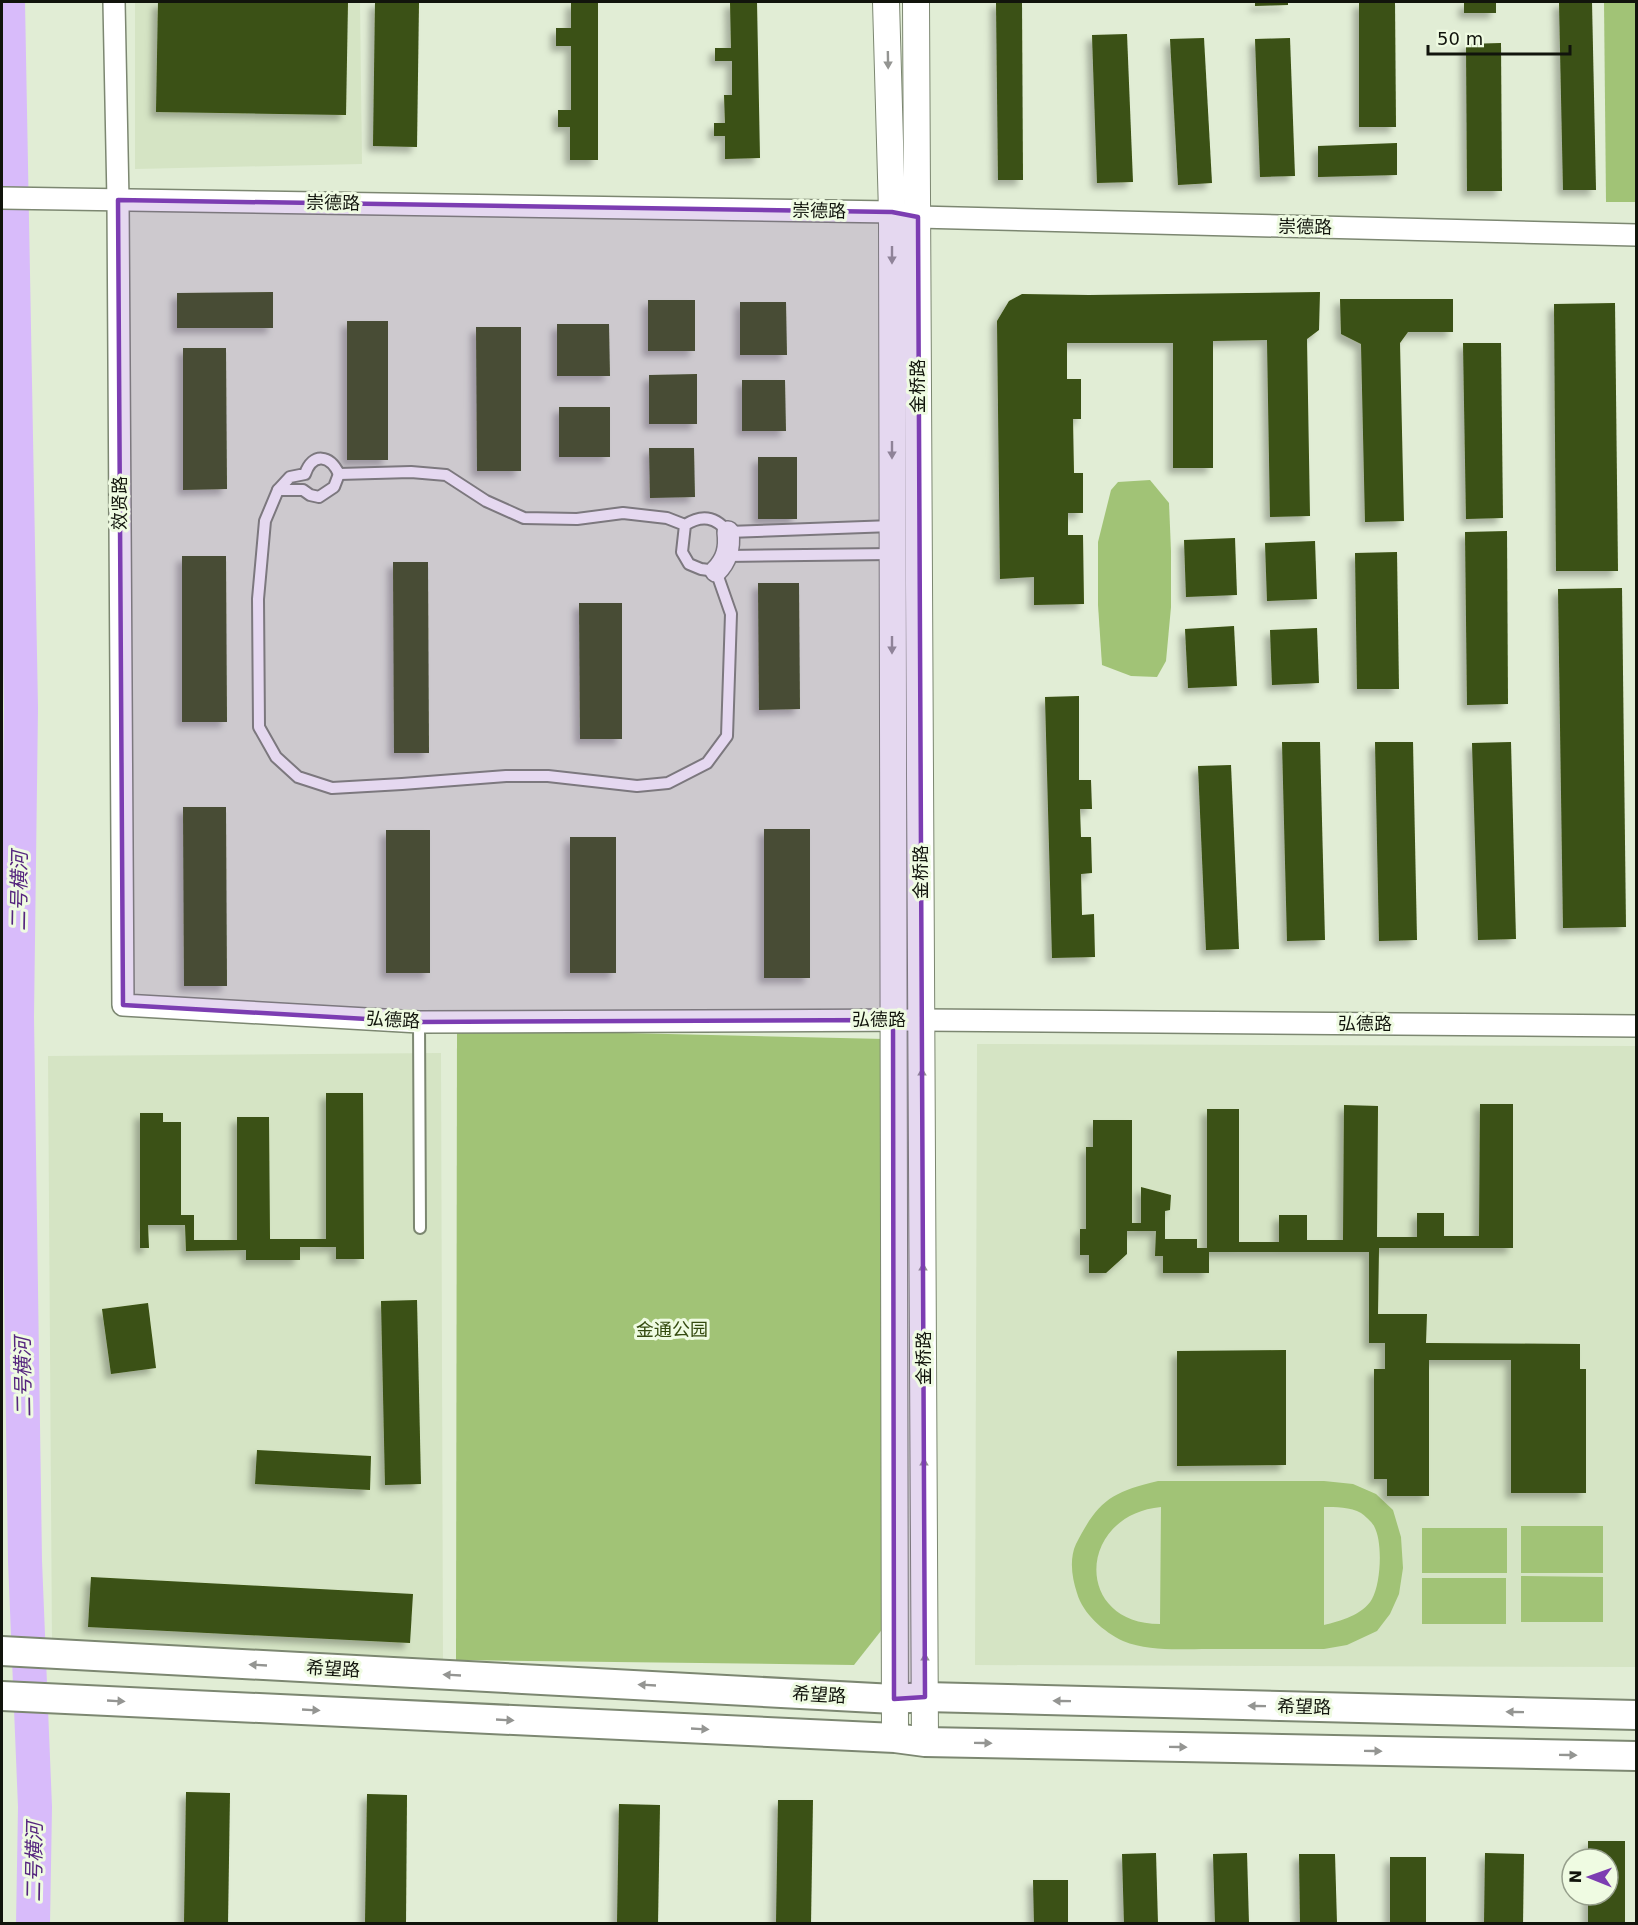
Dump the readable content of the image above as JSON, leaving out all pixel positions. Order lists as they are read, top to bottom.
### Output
{
  "streets": {
    "main road": ["希望路"],
    "street": [
      "崇德路",
      "金桥路",
      "效贤路",
      "弘德路"
    ]
  },
  "crossings": [
    ["崇德路", "金桥路"],
    ["崇德路", "效贤路"],
    ["金桥路", "弘德路"],
    ["金桥路", "希望路"],
    ["效贤路", "弘德路"]
  ],
  "water": ["二号横河"],
  "parks": ["金通公园"],
  "scale_bar": "50 m",
  "north": "left"
}
